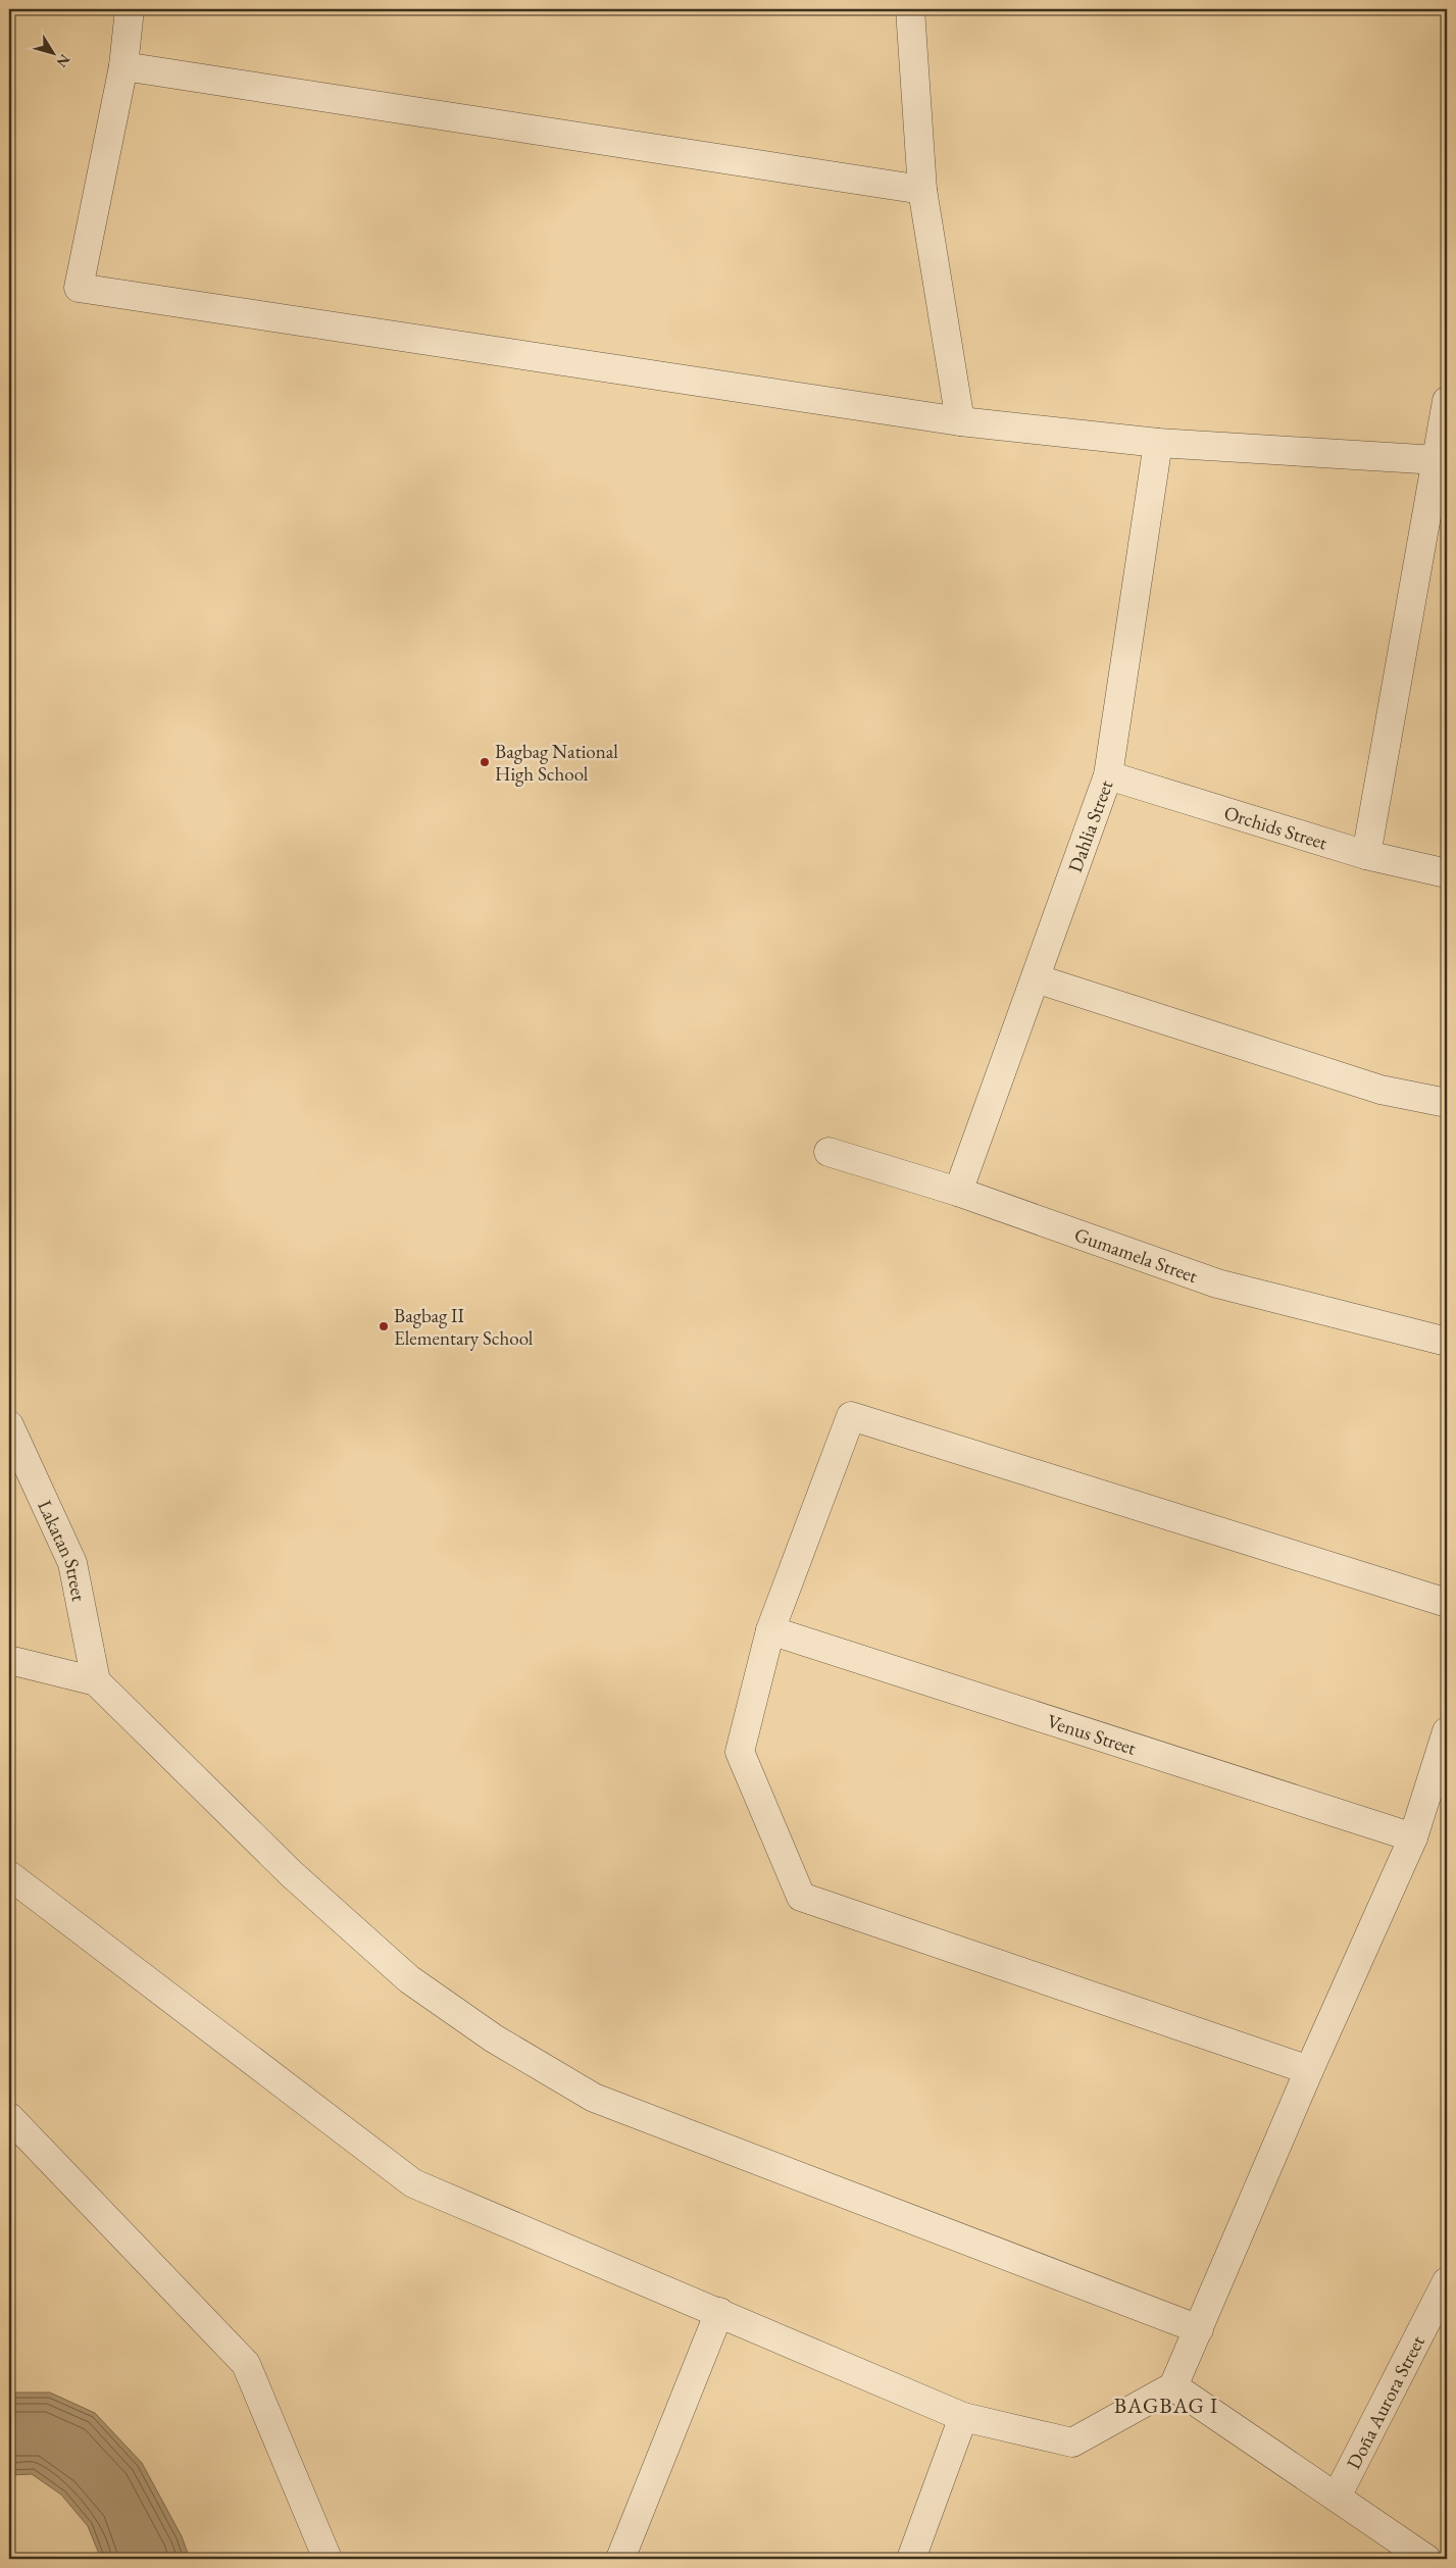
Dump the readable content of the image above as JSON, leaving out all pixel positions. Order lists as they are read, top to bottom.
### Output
{
  "streets": {
    "street": [
      "Dahlia Street",
      "Orchids Street",
      "Gumamela Street",
      "Lakatan Street",
      "Venus Street",
      "Doña Aurora Street"
    ]
  },
  "crossings": [
    ["Dahlia Street", "Orchids Street"],
    ["Dahlia Street", "Gumamela Street"]
  ],
  "districts": ["BAGBAG I"],
  "places": ["Bagbag National High School", "Bagbag II Elementary School"],
  "north": "bottom right"
}
